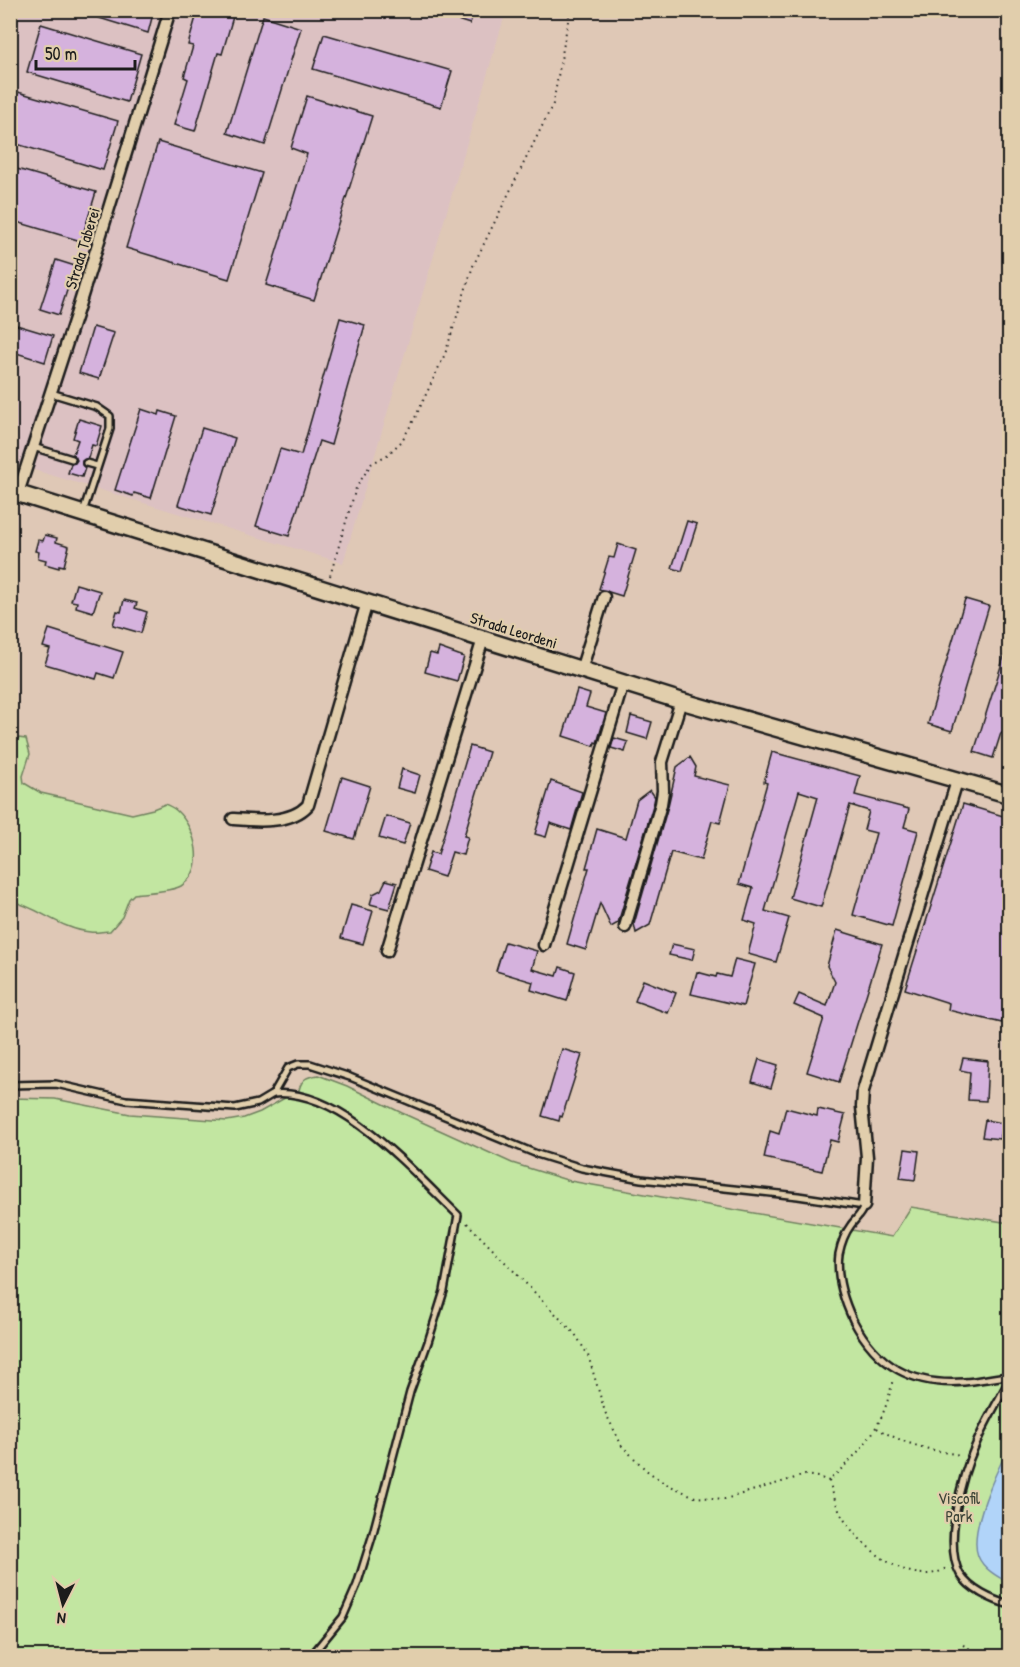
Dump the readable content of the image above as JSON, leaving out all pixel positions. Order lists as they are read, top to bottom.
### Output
{
  "streets": {
    "main road": ["Strada Leordeni"],
    "street": ["Strada Taberei"]
  },
  "crossings": [
    ["Strada Taberei", "Strada Leordeni"]
  ],
  "parks": ["Viscofil Park"],
  "scale_bar": "50 m",
  "north": "bottom"
}
